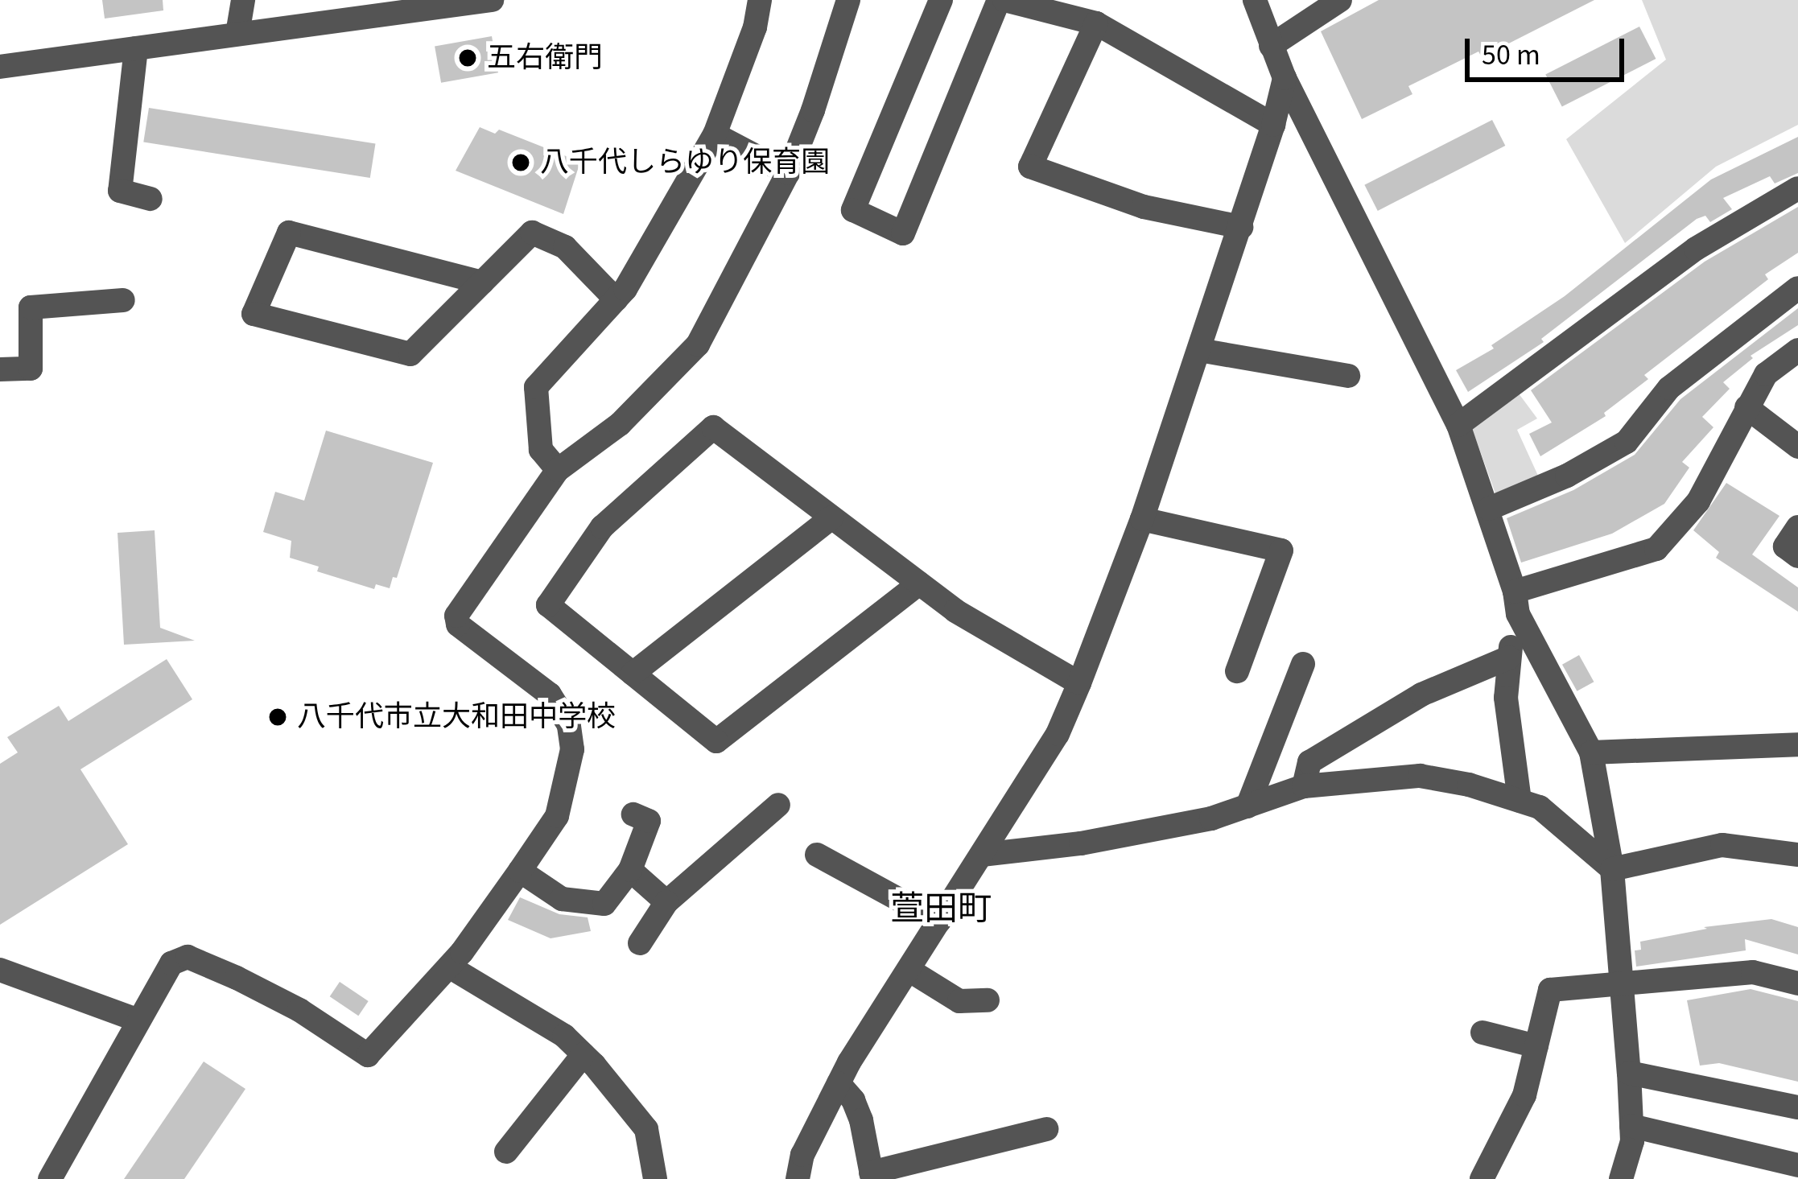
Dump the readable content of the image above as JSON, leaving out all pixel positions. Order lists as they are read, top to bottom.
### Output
{
  "districts": ["萱田町"],
  "places": ["五右衛門", "八千代しらゆり保育園", "八千代市立大和田中学校"],
  "scale_bar": "50 m"
}
